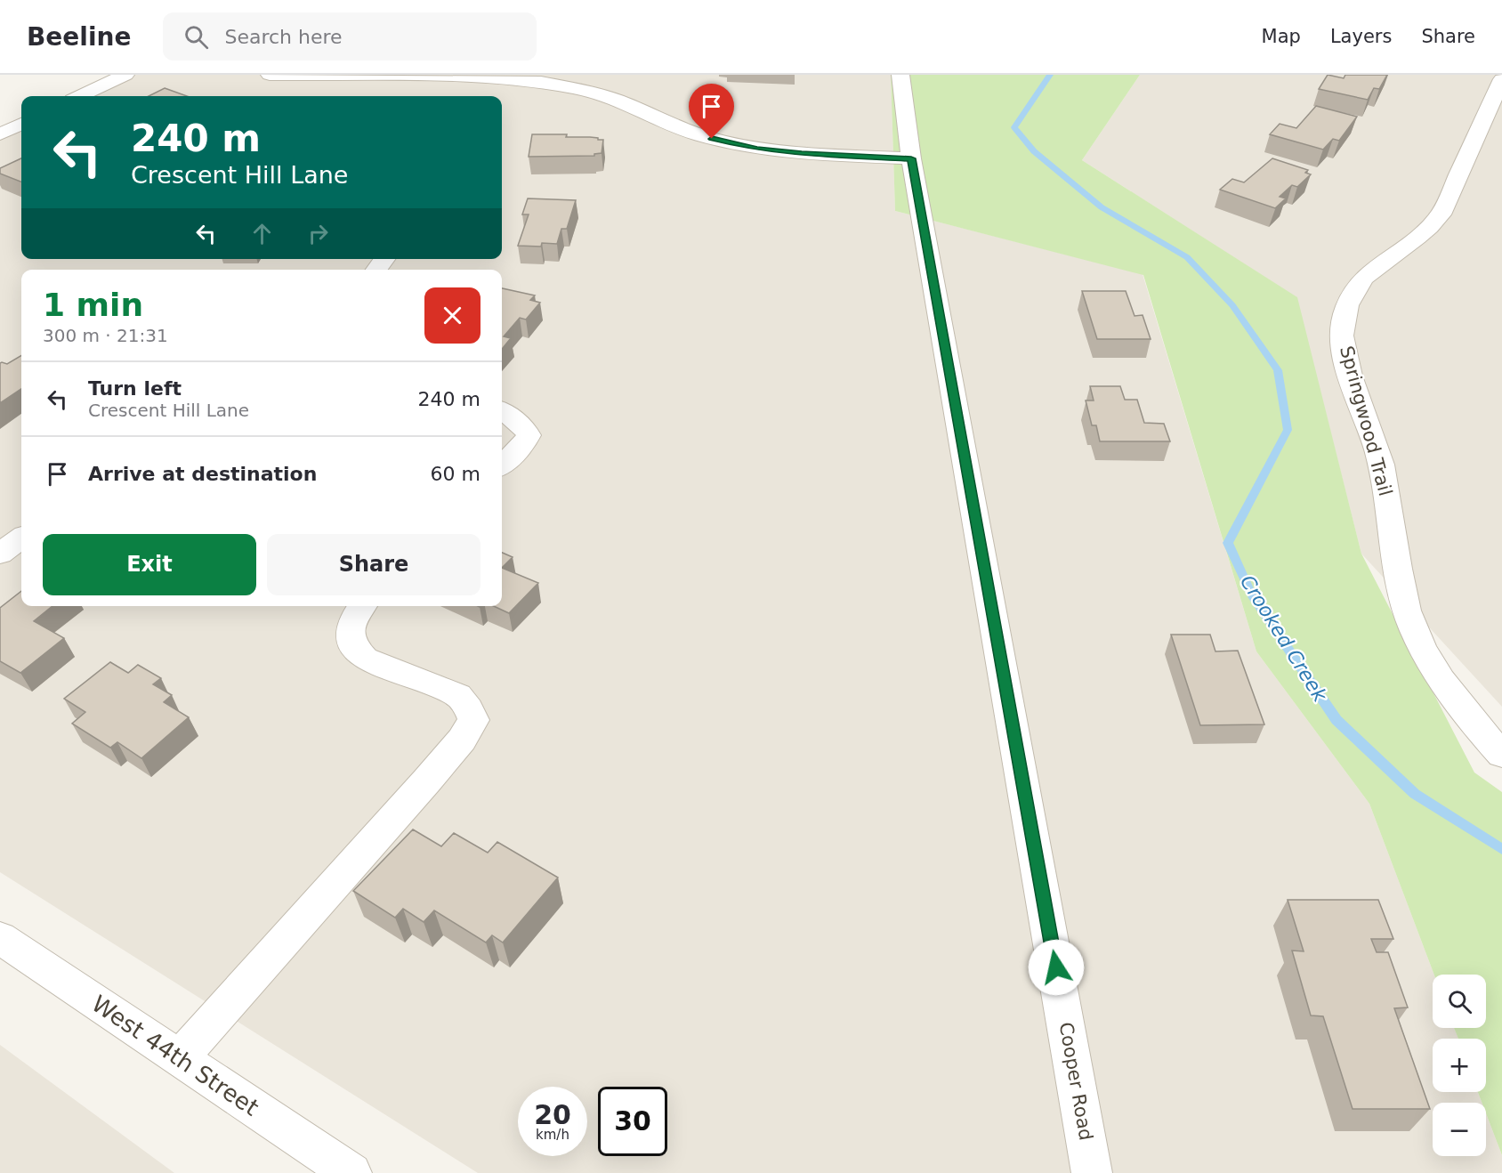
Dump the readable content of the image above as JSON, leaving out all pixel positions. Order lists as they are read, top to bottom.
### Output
{
  "streets": {
    "street": ["Springwood Trail", "West 44th Street", "Cooper Road"]
  },
  "water": ["Crooked Creek"],
  "page": {
    "header": "Beeline",
    "search": "Search here",
    "nav": ["Map", "Layers", "Share"],
    "turn": ["240 m", "Crescent Hill Lane"],
    "heading": ["1 min", "300 m · 21:31"],
    "list": [
      {
        "name": "Turn left",
        "note": "Crescent Hill Lane",
        "value": "240 m"
      },
      {
        "name": "Arrive at destination",
        "value": "60 m"
      }
    ],
    "buttons": ["Exit", "Share"],
    "map_buttons": ["+", "−"],
    "speed": "20 km/h",
    "limit": "30"
  }
}
